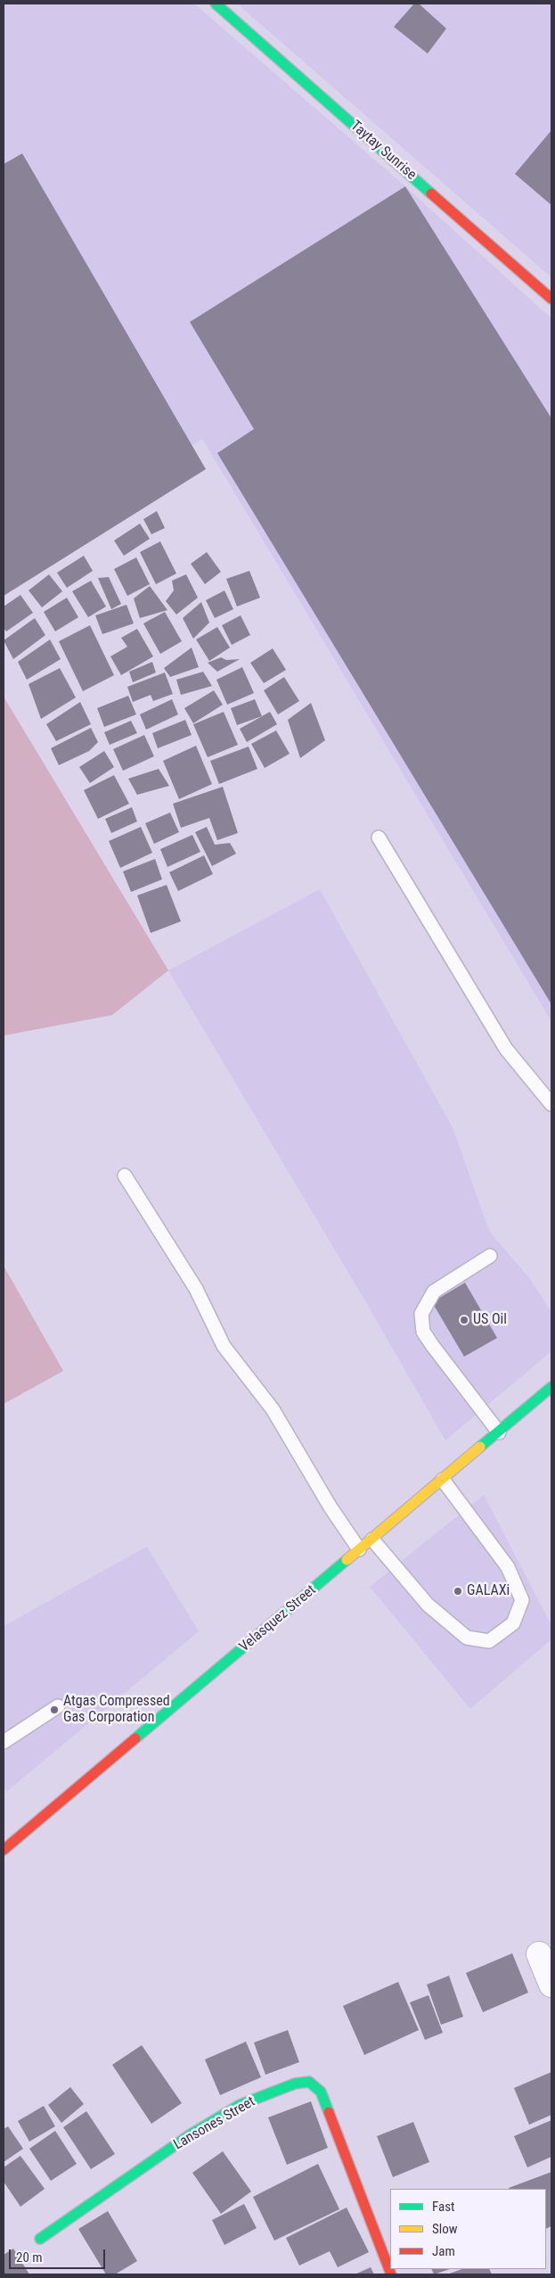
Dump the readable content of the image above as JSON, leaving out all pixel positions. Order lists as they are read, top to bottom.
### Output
{
  "streets": {
    "street": ["Taytay Sunrise", "Velasquez Street", "Lansones Street"]
  },
  "places": ["US Oil", "GALAXi", "Atgas Compressed Gas Corporation"],
  "legend": ["Fast", "Slow", "Jam"],
  "scale_bar": "20 m"
}
